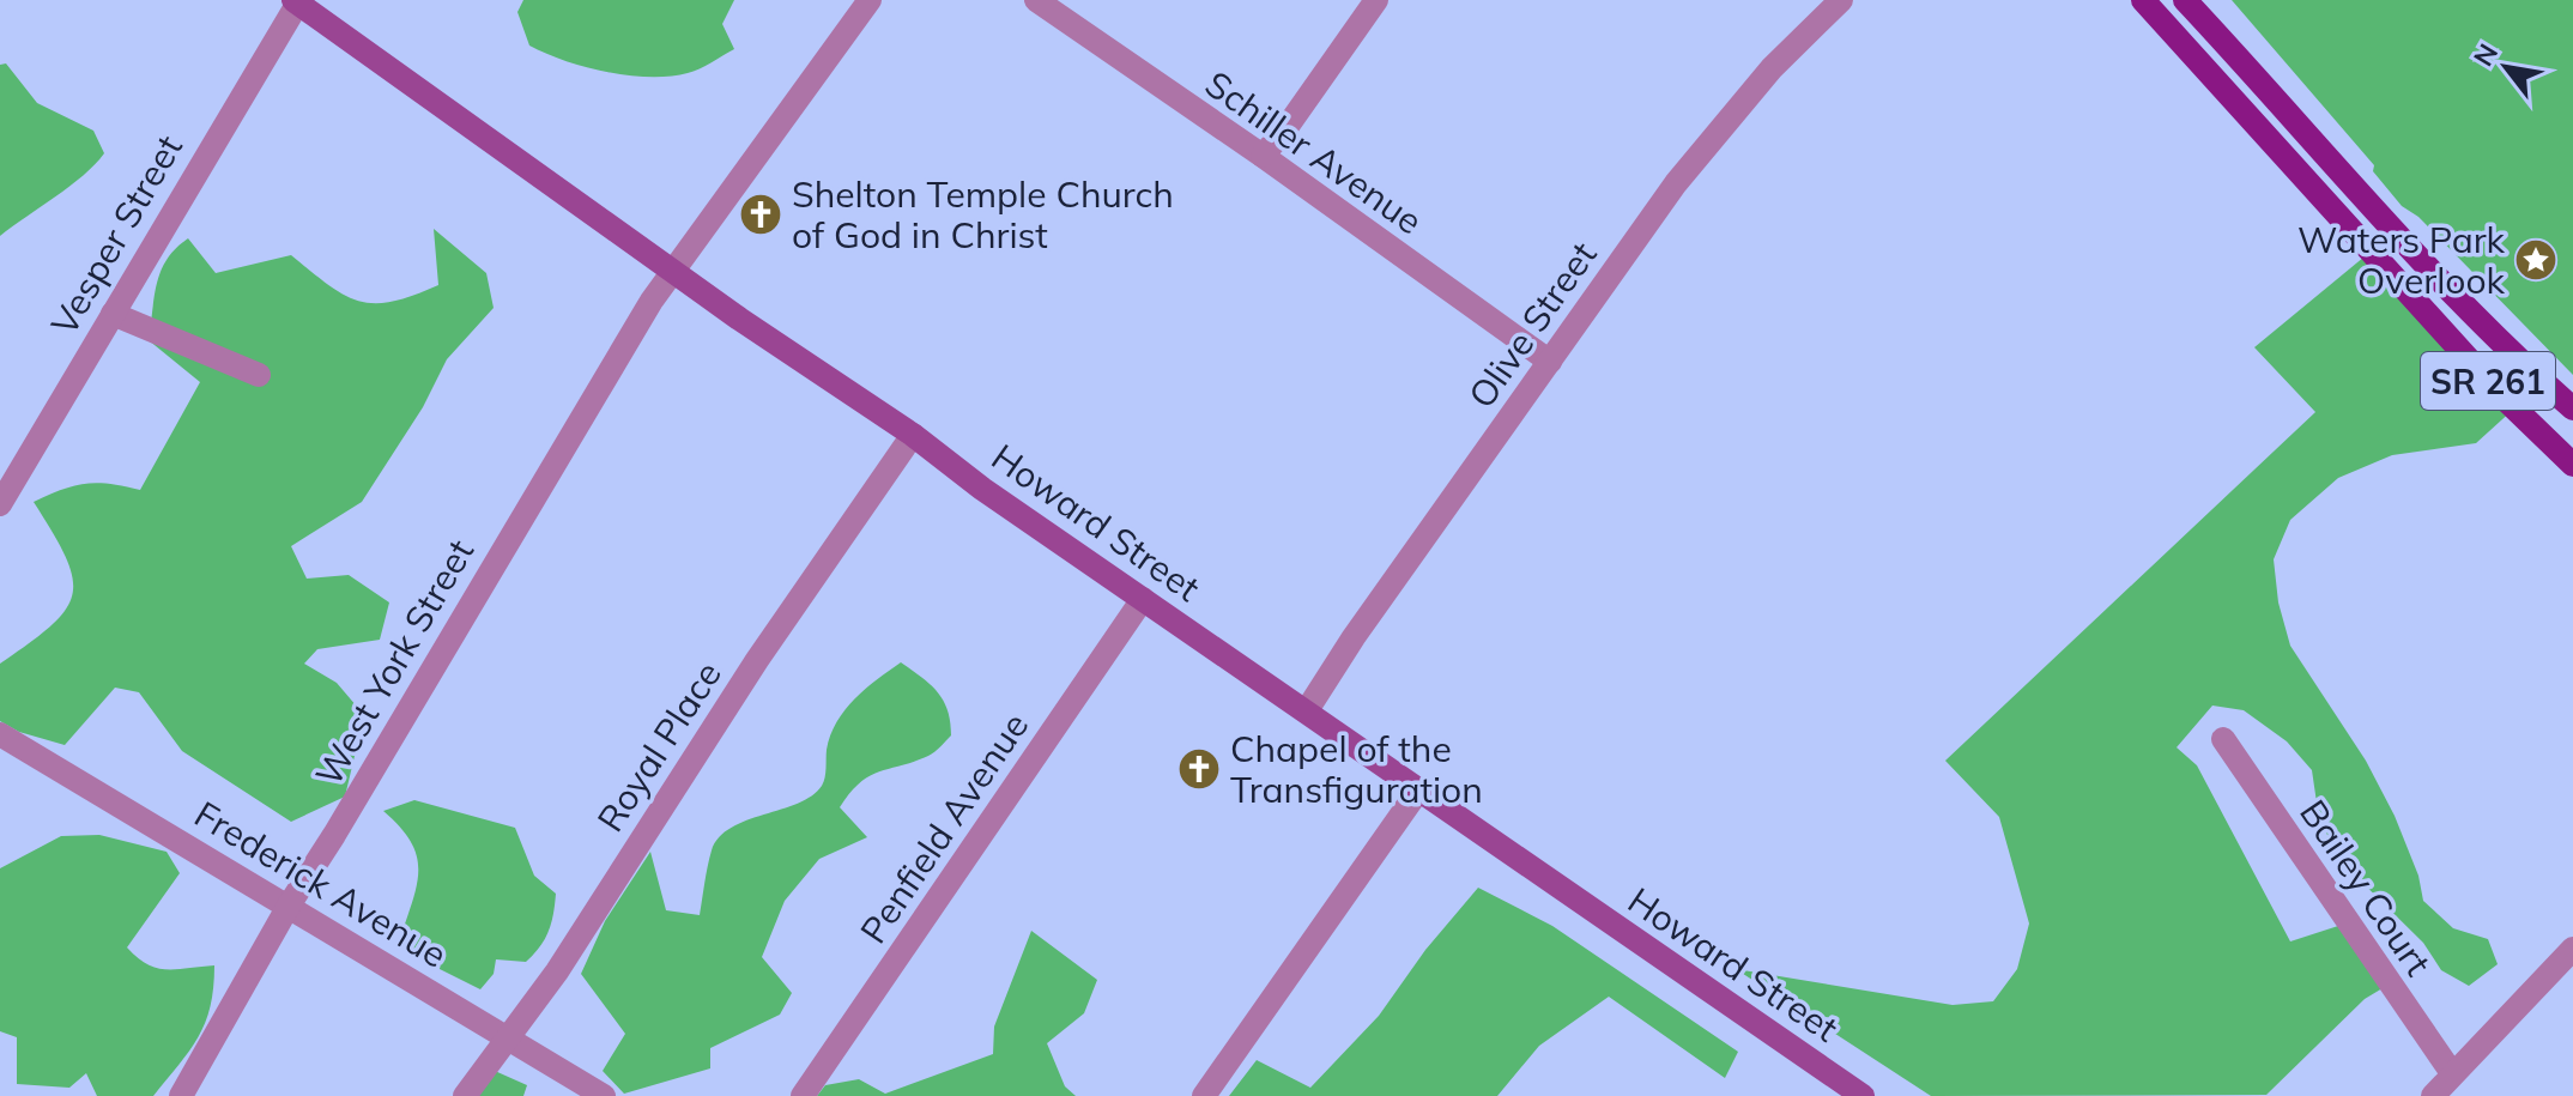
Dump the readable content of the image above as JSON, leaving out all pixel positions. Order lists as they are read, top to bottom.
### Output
{
  "streets": {
    "main road": ["SR 261", "Howard Street"],
    "street": [
      "Schiller Avenue",
      "Vesper Street",
      "Olive Street",
      "West York Street",
      "Royal Place",
      "Penfield Avenue",
      "Frederick Avenue",
      "Bailey Court"
    ]
  },
  "crossings": [
    ["Schiller Avenue", "Olive Street"],
    ["Vesper Street", "Howard Street"],
    ["Olive Street", "Howard Street"],
    ["Howard Street", "West York Street"],
    ["Howard Street", "Royal Place"],
    ["Howard Street", "Penfield Avenue"],
    ["West York Street", "Frederick Avenue"],
    ["Royal Place", "Frederick Avenue"]
  ],
  "places": {
    "church": ["Shelton Temple Church of God in Christ", "Chapel of the Transfiguration"],
    "place": ["Waters Park Overlook"]
  },
  "north": "top left"
}
